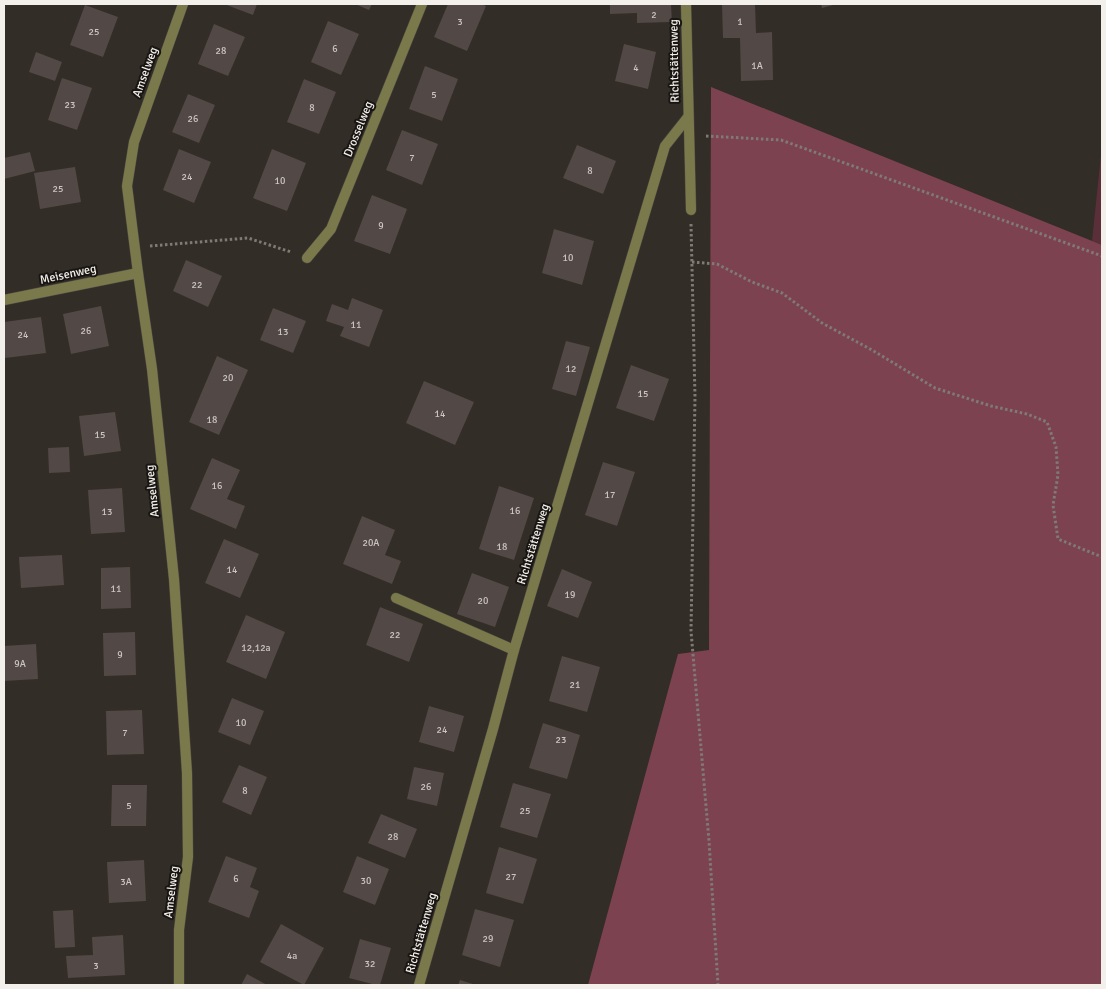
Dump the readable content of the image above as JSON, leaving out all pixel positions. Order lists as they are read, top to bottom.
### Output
{
  "streets": {
    "street": [
      "Richtstättenweg",
      "Amselweg",
      "Drosselweg",
      "Meisenweg"
    ]
  },
  "crossings": [
    ["Amselweg", "Meisenweg"]
  ],
  "house_numbers": [
    "2",
    "3",
    "1",
    "25",
    "6",
    "28",
    "1A",
    "4",
    "5",
    "23",
    "8",
    "26",
    "7",
    "8",
    "24",
    "10",
    "25",
    "9",
    "10",
    "22",
    "11",
    "26",
    "13",
    "24",
    "12",
    "20",
    "15",
    "14",
    "18",
    "15",
    "16",
    "17",
    "16",
    "13",
    "20A",
    "18",
    "14",
    "11",
    "19",
    "20",
    "22",
    "12,12a",
    "9",
    "9A",
    "21",
    "10",
    "24",
    "7",
    "23",
    "26",
    "8",
    "5",
    "25",
    "28",
    "27",
    "6",
    "30",
    "3A",
    "29",
    "4a",
    "32",
    "3"
  ]
}
